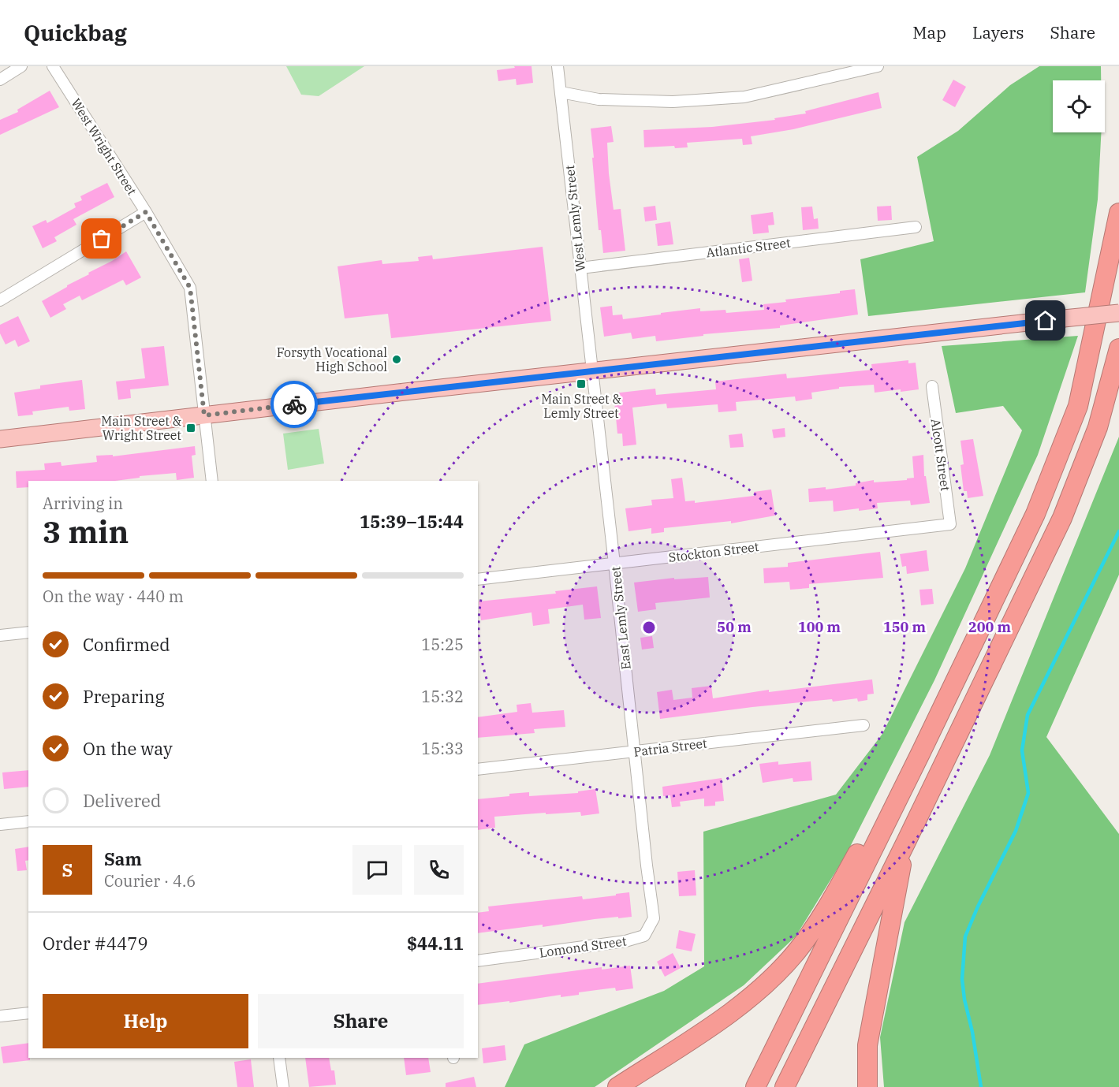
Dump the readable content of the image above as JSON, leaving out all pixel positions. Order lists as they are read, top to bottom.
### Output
{
  "streets": {
    "street": [
      "West Wright Street",
      "West Lemly Street",
      "Atlantic Street",
      "Alcott Street",
      "Stockton Street",
      "East Lemly Street",
      "Patria Street",
      "Lomond Street"
    ]
  },
  "crossings": [
    ["West Lemly Street", "Atlantic Street"],
    ["West Lemly Street", "East Lemly Street"],
    ["Alcott Street", "Stockton Street"],
    ["Stockton Street", "East Lemly Street"],
    ["East Lemly Street", "Patria Street"],
    ["East Lemly Street", "Lomond Street"]
  ],
  "places": {
    "other": ["Forsyth Vocational High School"],
    "transit": ["Main Street & Lemly Street", "Main Street & Wright Street"]
  },
  "page": {
    "header": "Quickbag",
    "nav": ["Map", "Layers", "Share"],
    "heading": ["3 min", "Arriving in", "15:39–15:44"],
    "panel": [
      "Sam",
      "Courier · 4.6",
      "Order #4479",
      "$44.11"
    ],
    "bar": "On the way · 440 m",
    "list": [
      ["Confirmed", "15:25"],
      ["Preparing", "15:32"],
      ["On the way", "15:33"],
      "Delivered"
    ],
    "round": "S",
    "buttons": ["Help", "Share"]
  },
  "rings": [
    "50 m",
    "100 m",
    "150 m",
    "200 m"
  ]
}
